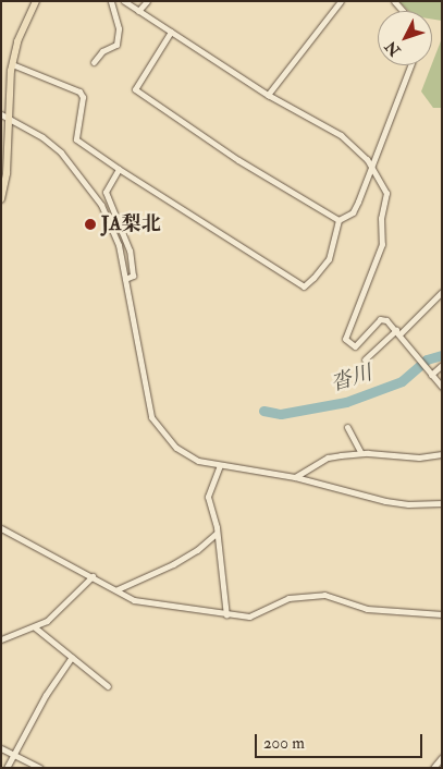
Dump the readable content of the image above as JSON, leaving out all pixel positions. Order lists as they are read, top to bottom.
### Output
{
  "water": ["沓川"],
  "places": ["JA梨北"],
  "scale_bar": "200 m",
  "north": "bottom left"
}
